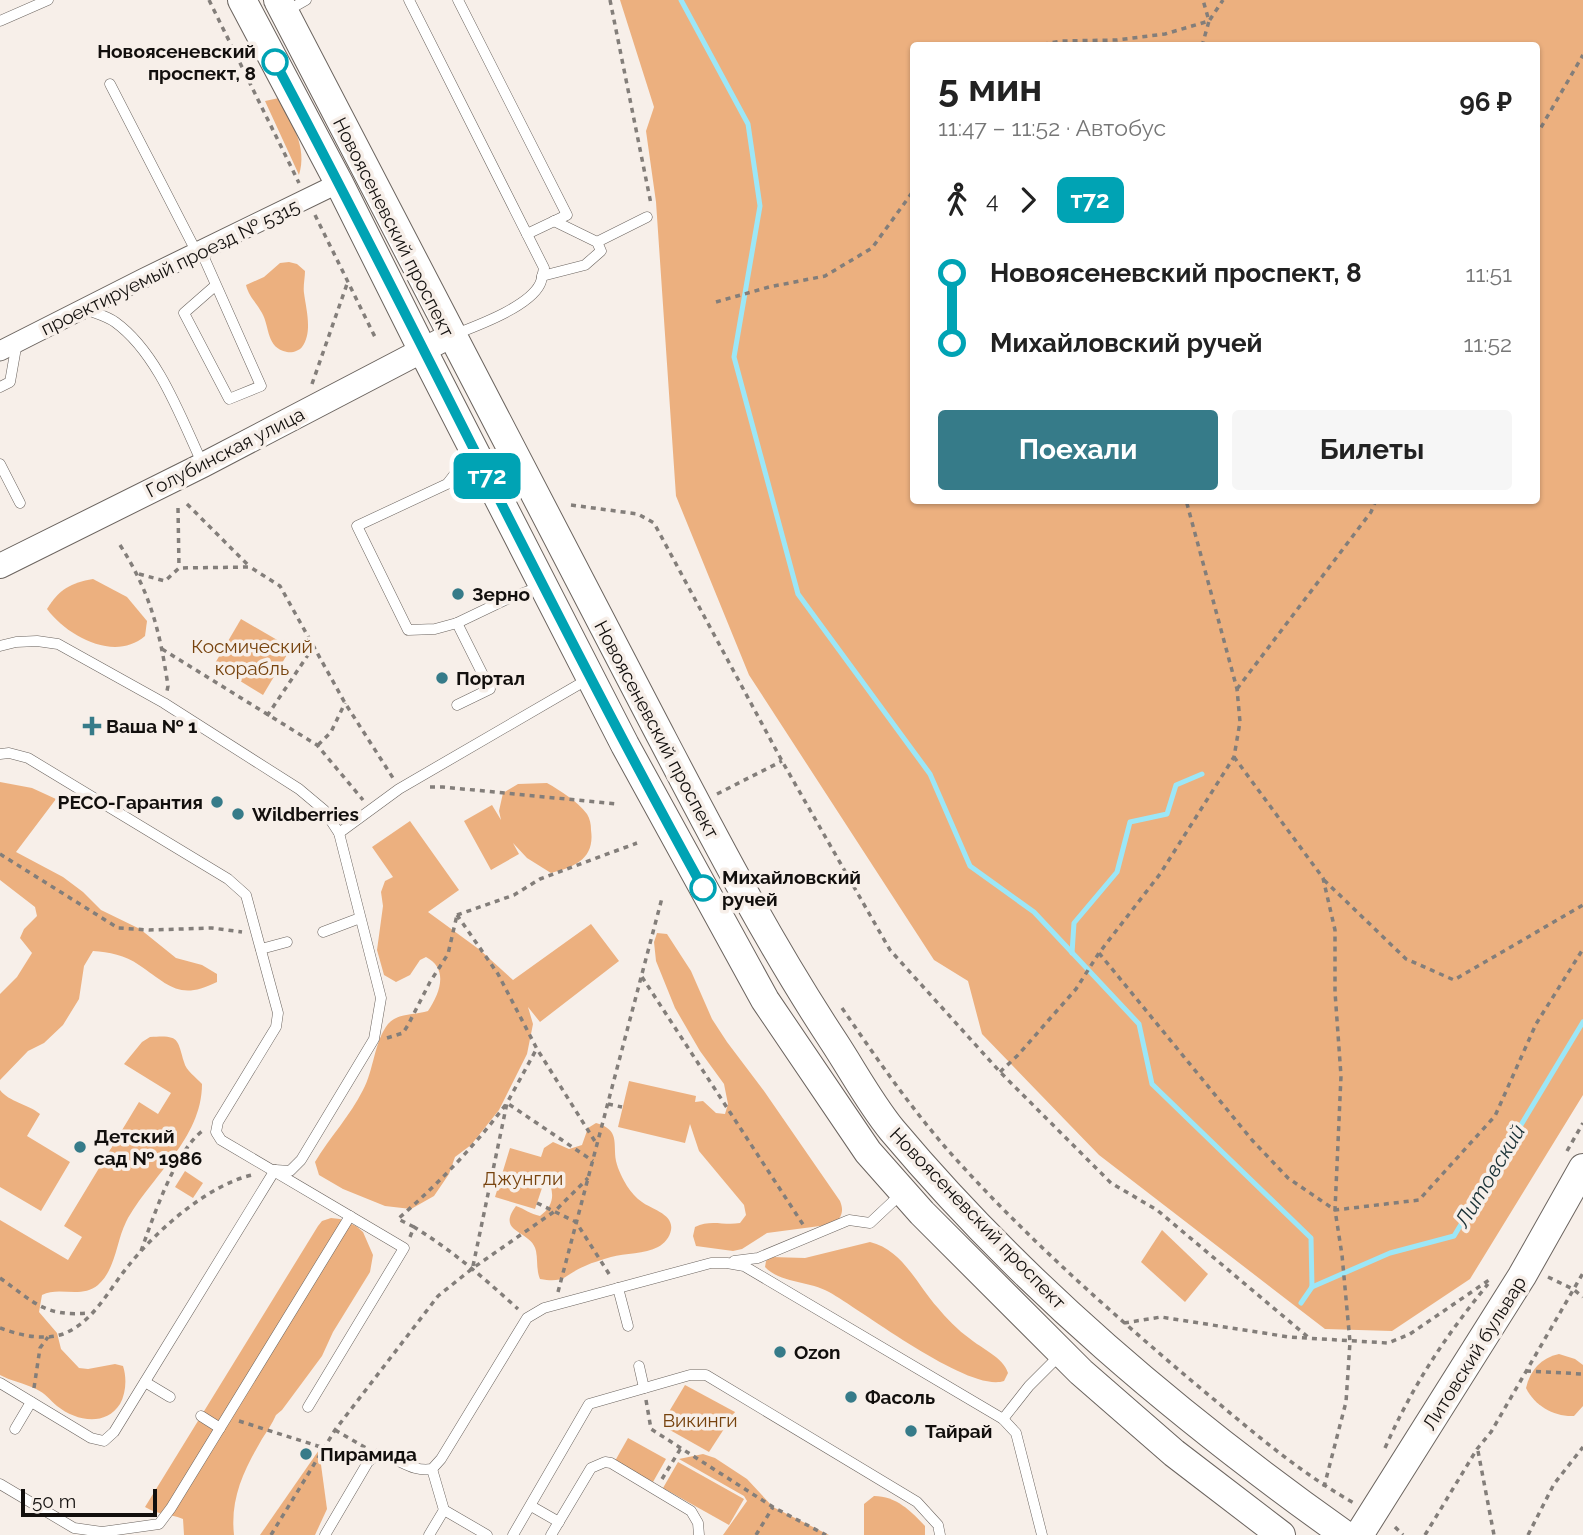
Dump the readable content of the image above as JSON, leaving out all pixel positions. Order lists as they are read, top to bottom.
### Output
{
  "streets": {
    "main road": ["Новоясеневский проспект", "Литовский бульвар"],
    "street": ["проектируемый проезд № 5315", "Голубинская улица"]
  },
  "crossings": [
    ["Новоясеневский проспект", "проектируемый проезд № 5315"],
    ["Новоясеневский проспект", "Голубинская улица"]
  ],
  "water": ["Литовский"],
  "parks": ["Космический корабль", "Джунгли", "Викинги"],
  "places": {
    "other": [
      "Новоясеневский проспект, 8",
      "Зерно",
      "Портал",
      "РЕСО-Гарантия",
      "Wildberries",
      "Михайловский ручей",
      "Детский сад № 1986",
      "Ozon",
      "Фасоль",
      "Тайрай",
      "Пирамида"
    ],
    "health": ["Ваша № 1"]
  },
  "lines": ["bus line т72"],
  "scale_bar": "50 m",
  "page": {
    "on_map": "т72",
    "heading": ["5 мин", "11:47 – 11:52 · Автобус", "96 ₽"],
    "legs": ["4", "т72"],
    "list": [
      {
        "name": "Новоясеневский проспект, 8",
        "value": "11:51"
      },
      {
        "name": "Михайловский ручей",
        "value": "11:52"
      }
    ],
    "buttons": ["Поехали", "Билеты"],
    "scale": "50 m"
  }
}
